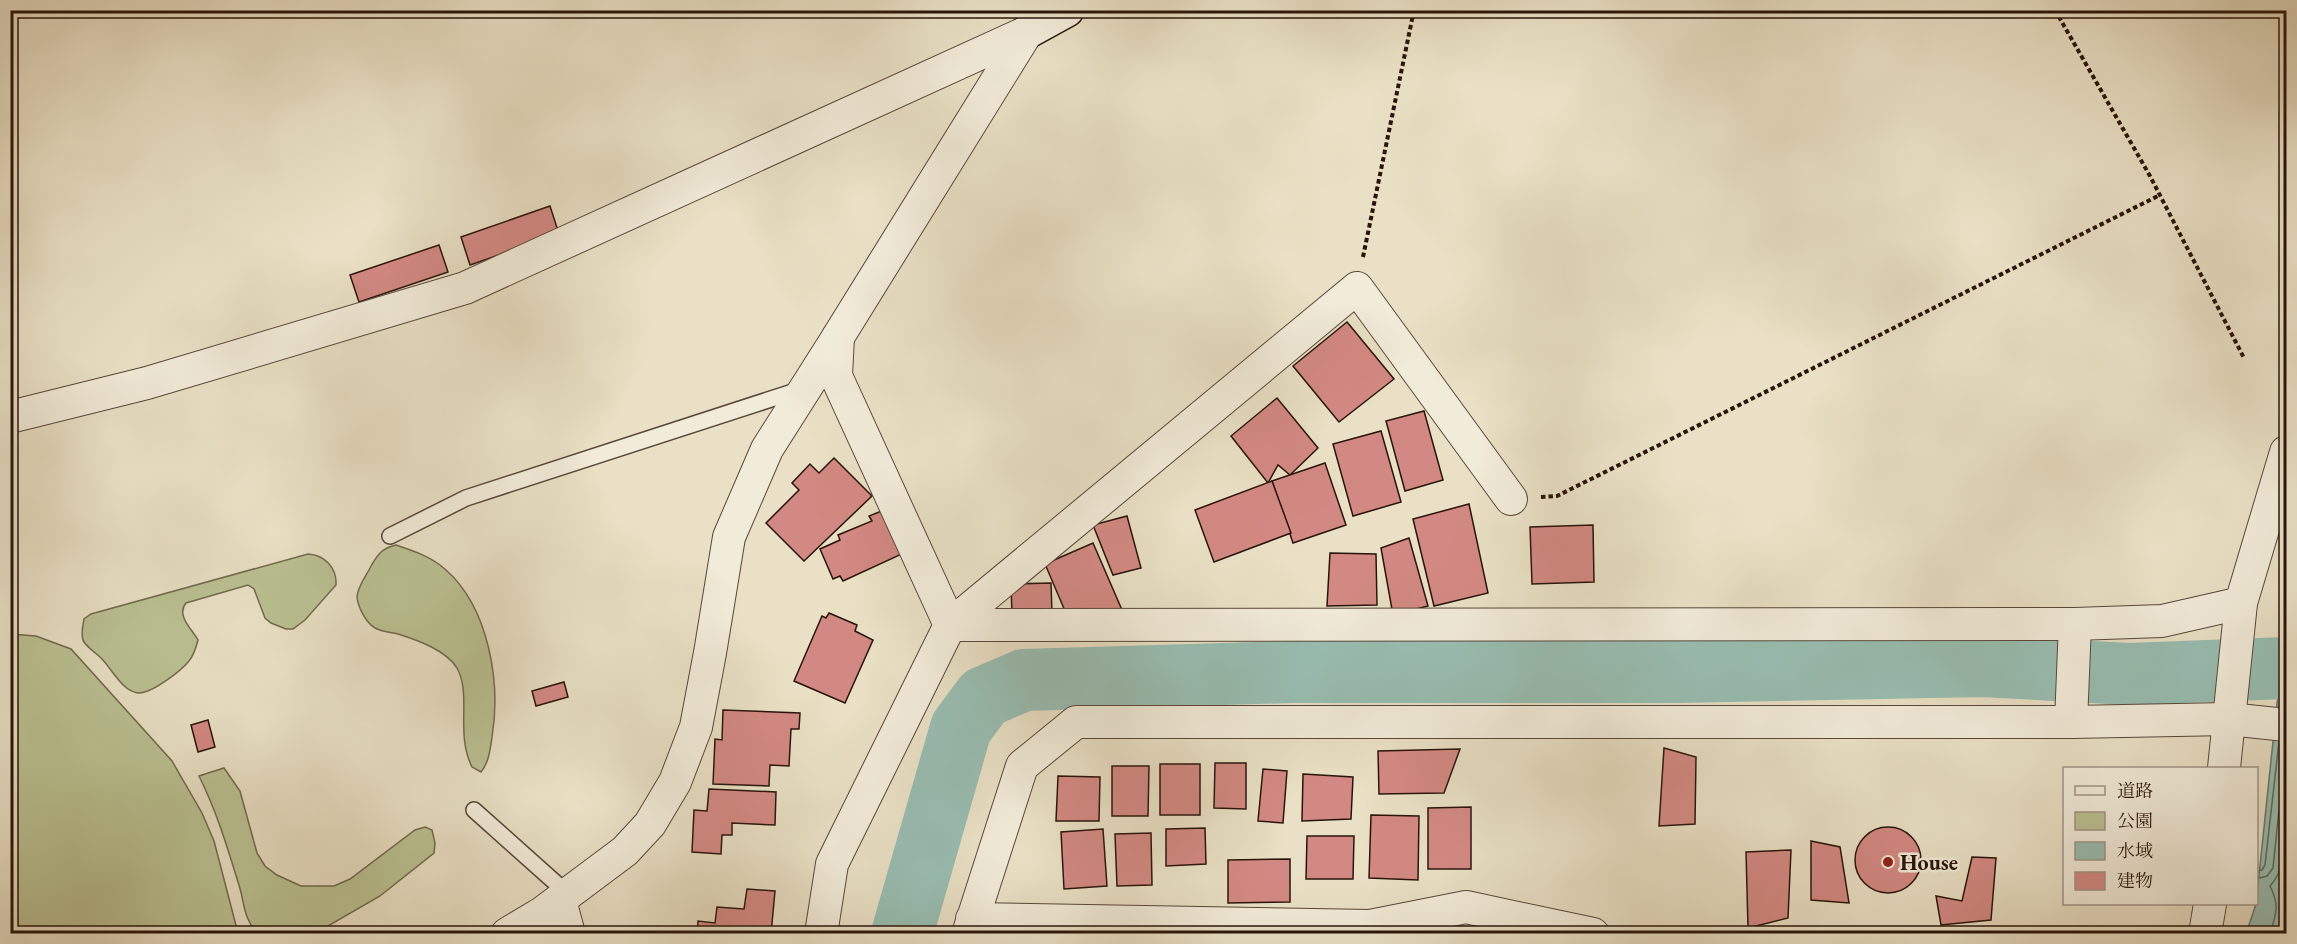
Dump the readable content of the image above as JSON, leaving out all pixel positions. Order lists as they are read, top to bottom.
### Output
{
  "places": ["House"],
  "legend": [
    "道路",
    "公園",
    "水域",
    "建物"
  ]
}
